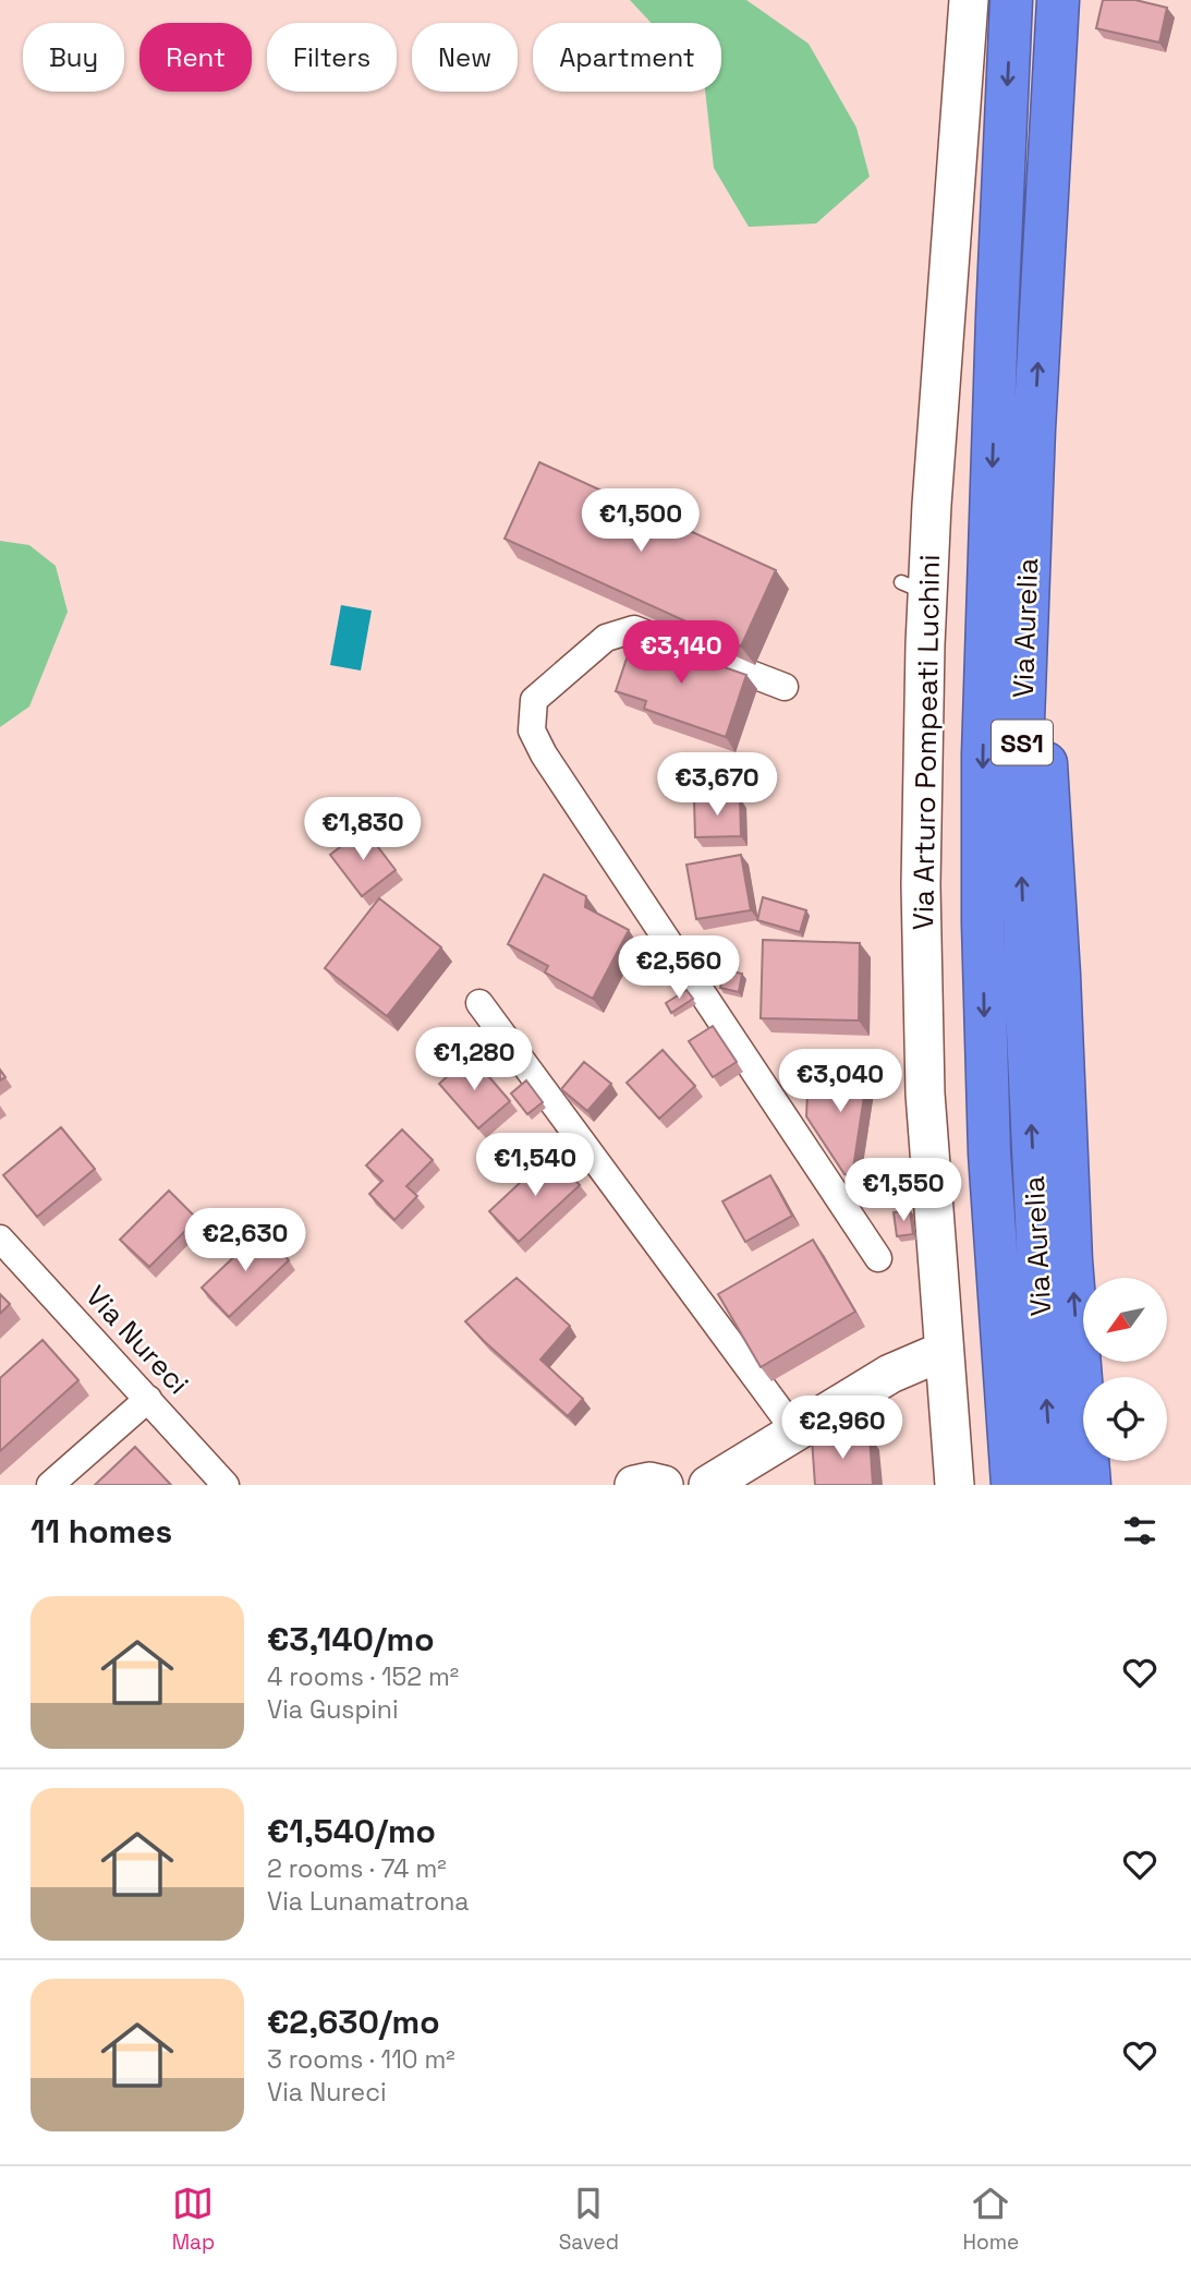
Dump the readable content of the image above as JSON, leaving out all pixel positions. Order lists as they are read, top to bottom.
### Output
{
  "streets": {
    "highway": ["Via Aurelia", "SS1"],
    "street": ["Via Arturo Pompeati Luchini", "Via Nureci"]
  },
  "north": "bottom left",
  "page": {
    "chip": [
      "Buy",
      "Rent",
      "Filters",
      "New",
      "Apartment"
    ],
    "price": [
      "€1,500",
      "€3,140",
      "€3,670",
      "€1,830",
      "€2,560",
      "€1,280",
      "€3,040",
      "€1,540",
      "€1,550",
      "€2,630",
      "€2,960"
    ],
    "heading": "11 homes",
    "list": [
      {
        "name": "€3,140/mo",
        "note": "4 rooms · 152 m² · Via Guspini"
      },
      {
        "name": "€1,540/mo",
        "note": "2 rooms · 74 m² · Via Lunamatrona"
      },
      {
        "name": "€2,630/mo",
        "note": "3 rooms · 110 m² · Via Nureci"
      }
    ],
    "tabs": ["Map", "Saved", "Home"]
  }
}
